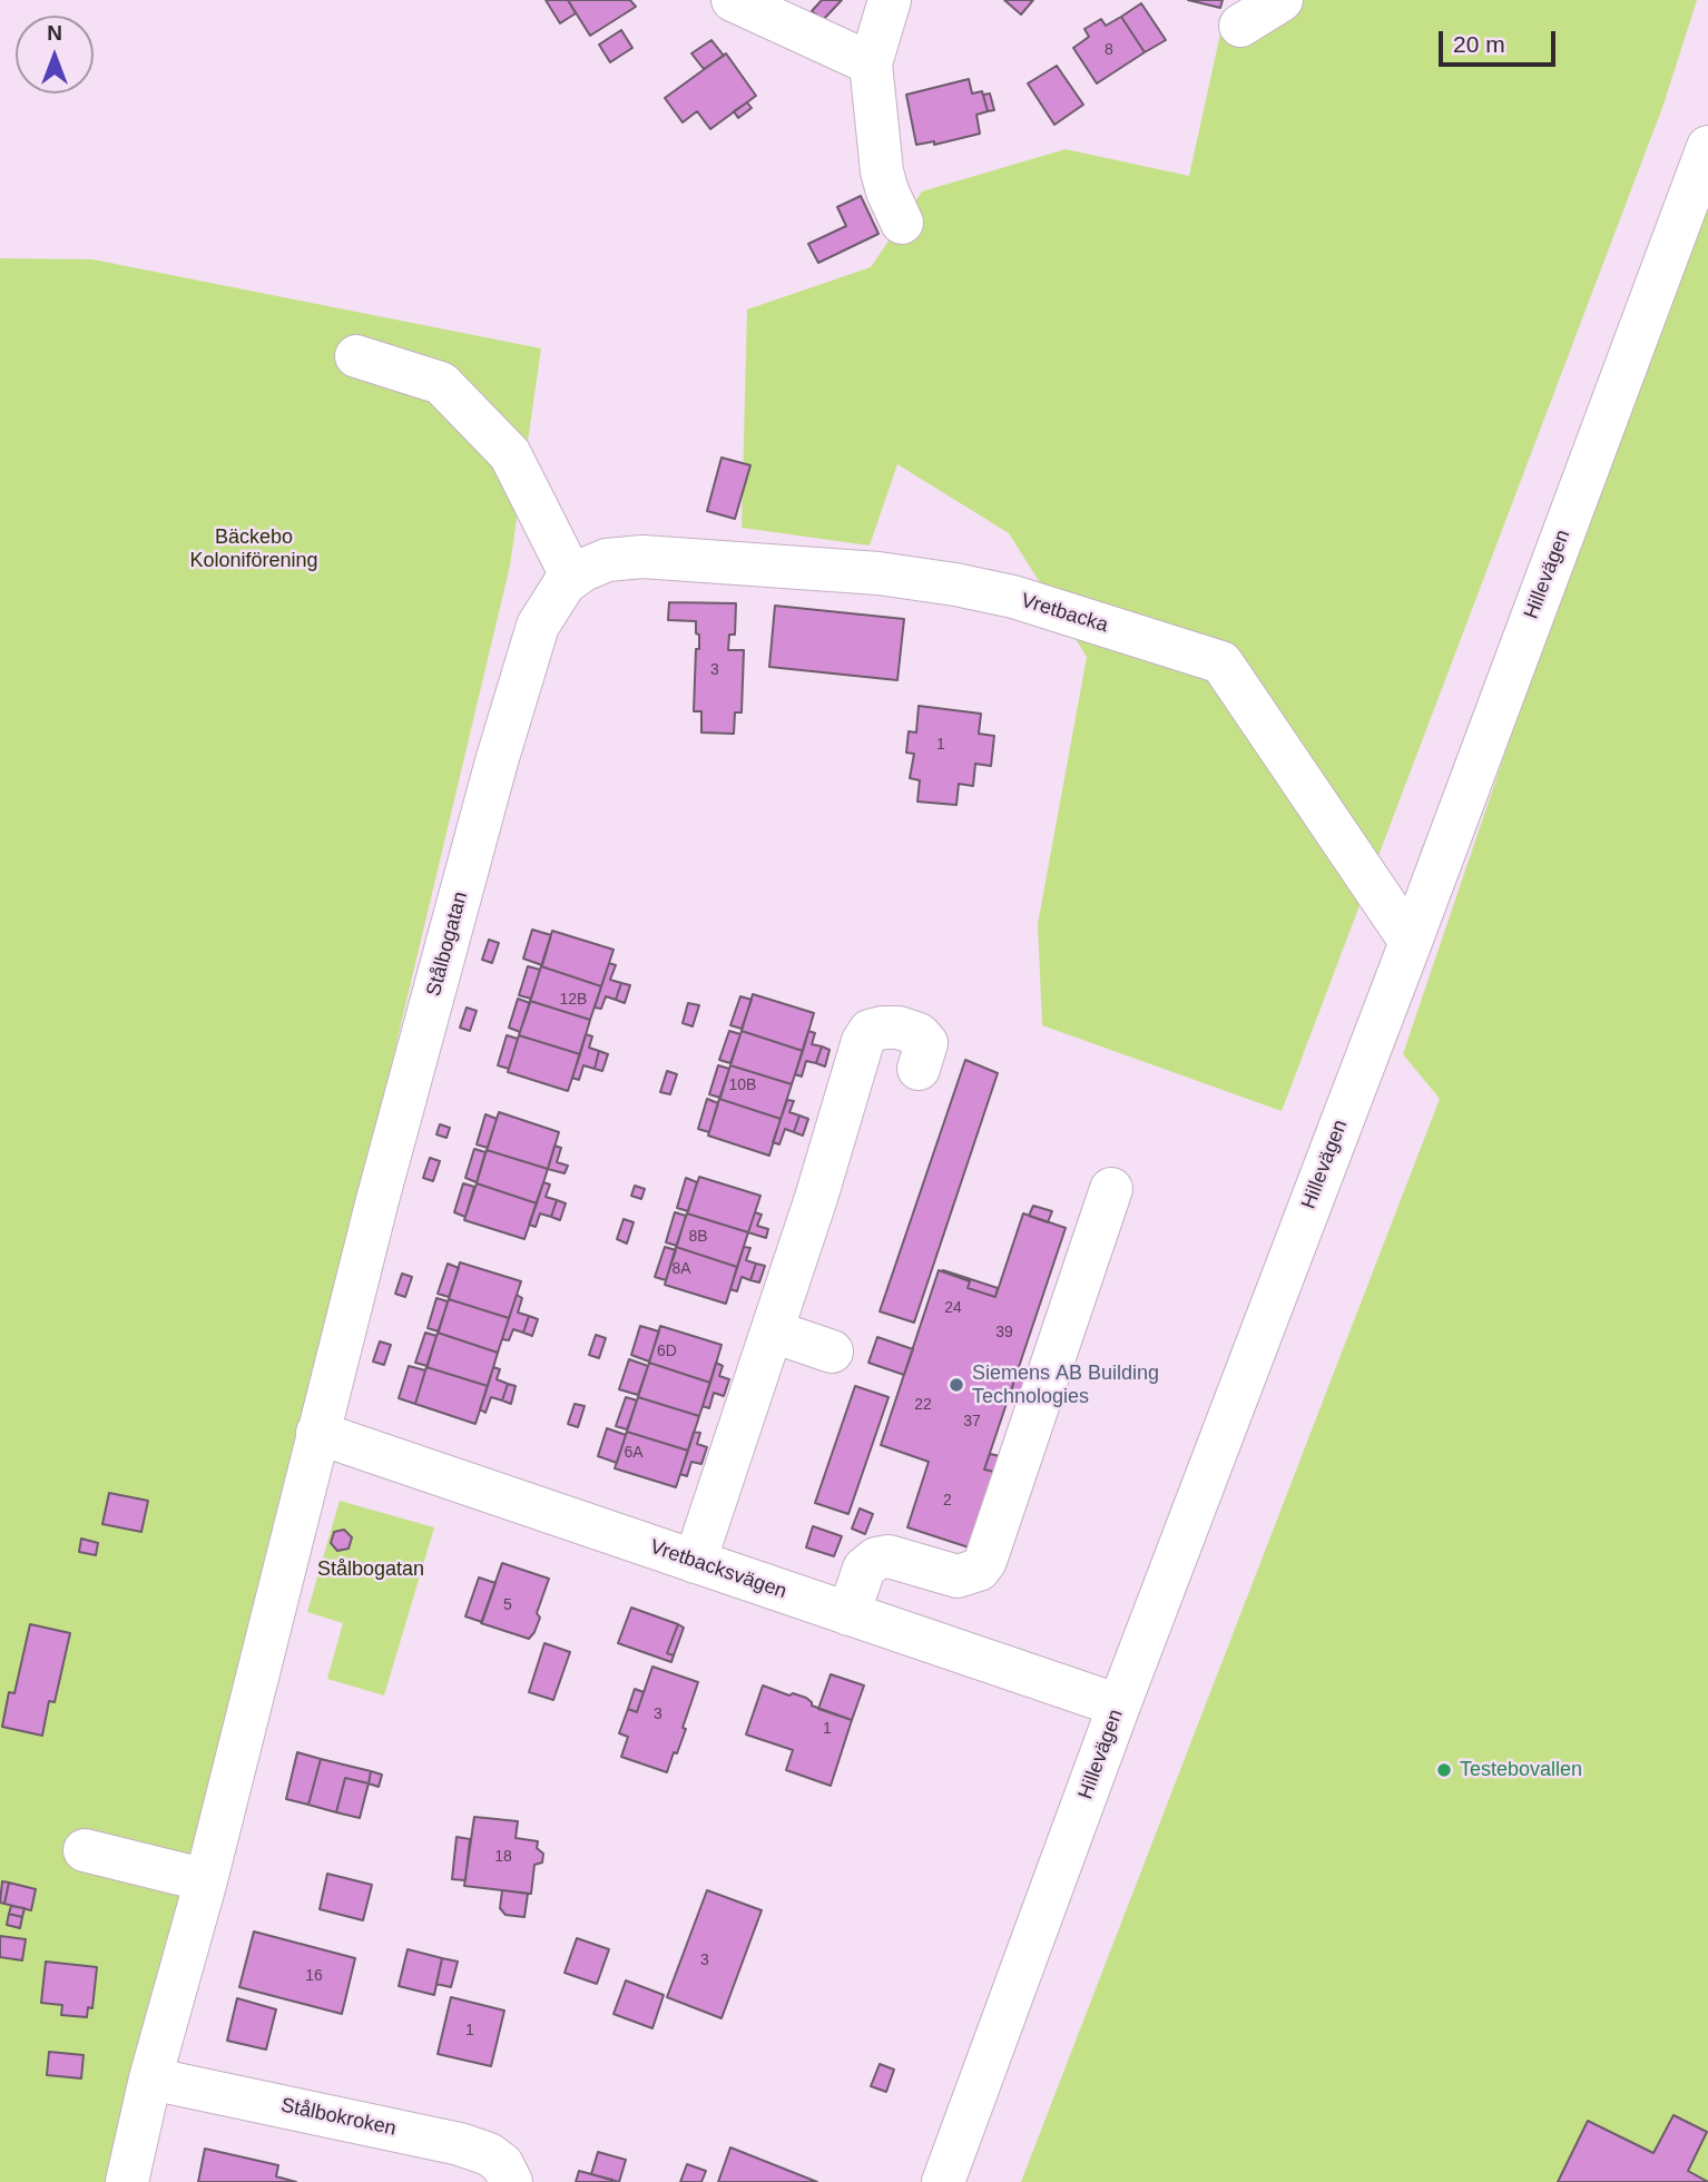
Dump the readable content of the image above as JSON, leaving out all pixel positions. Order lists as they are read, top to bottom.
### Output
{
  "streets": {
    "street": [
      "Hillevägen",
      "Vretbacka",
      "Stålbogatan",
      "Vretbacksvägen",
      "Stålbokroken"
    ]
  },
  "crossings": [
    ["Hillevägen", "Vretbacka"],
    ["Hillevägen", "Vretbacksvägen"],
    ["Vretbacka", "Stålbogatan"],
    ["Stålbogatan", "Vretbacksvägen"],
    ["Stålbogatan", "Stålbokroken"]
  ],
  "parks": ["Bäckebo Koloniförening", "Stålbogatan"],
  "places": ["Siemens AB Building Technologies", "Testebovallen"],
  "house_numbers": [
    "8",
    "3",
    "1",
    "12B",
    "10B",
    "8B",
    "8A",
    "24",
    "39",
    "6D",
    "22",
    "37",
    "6A",
    "2",
    "5",
    "3",
    "1",
    "18",
    "3",
    "16",
    "1"
  ],
  "scale_bar": "20 m",
  "north": "top"
}
